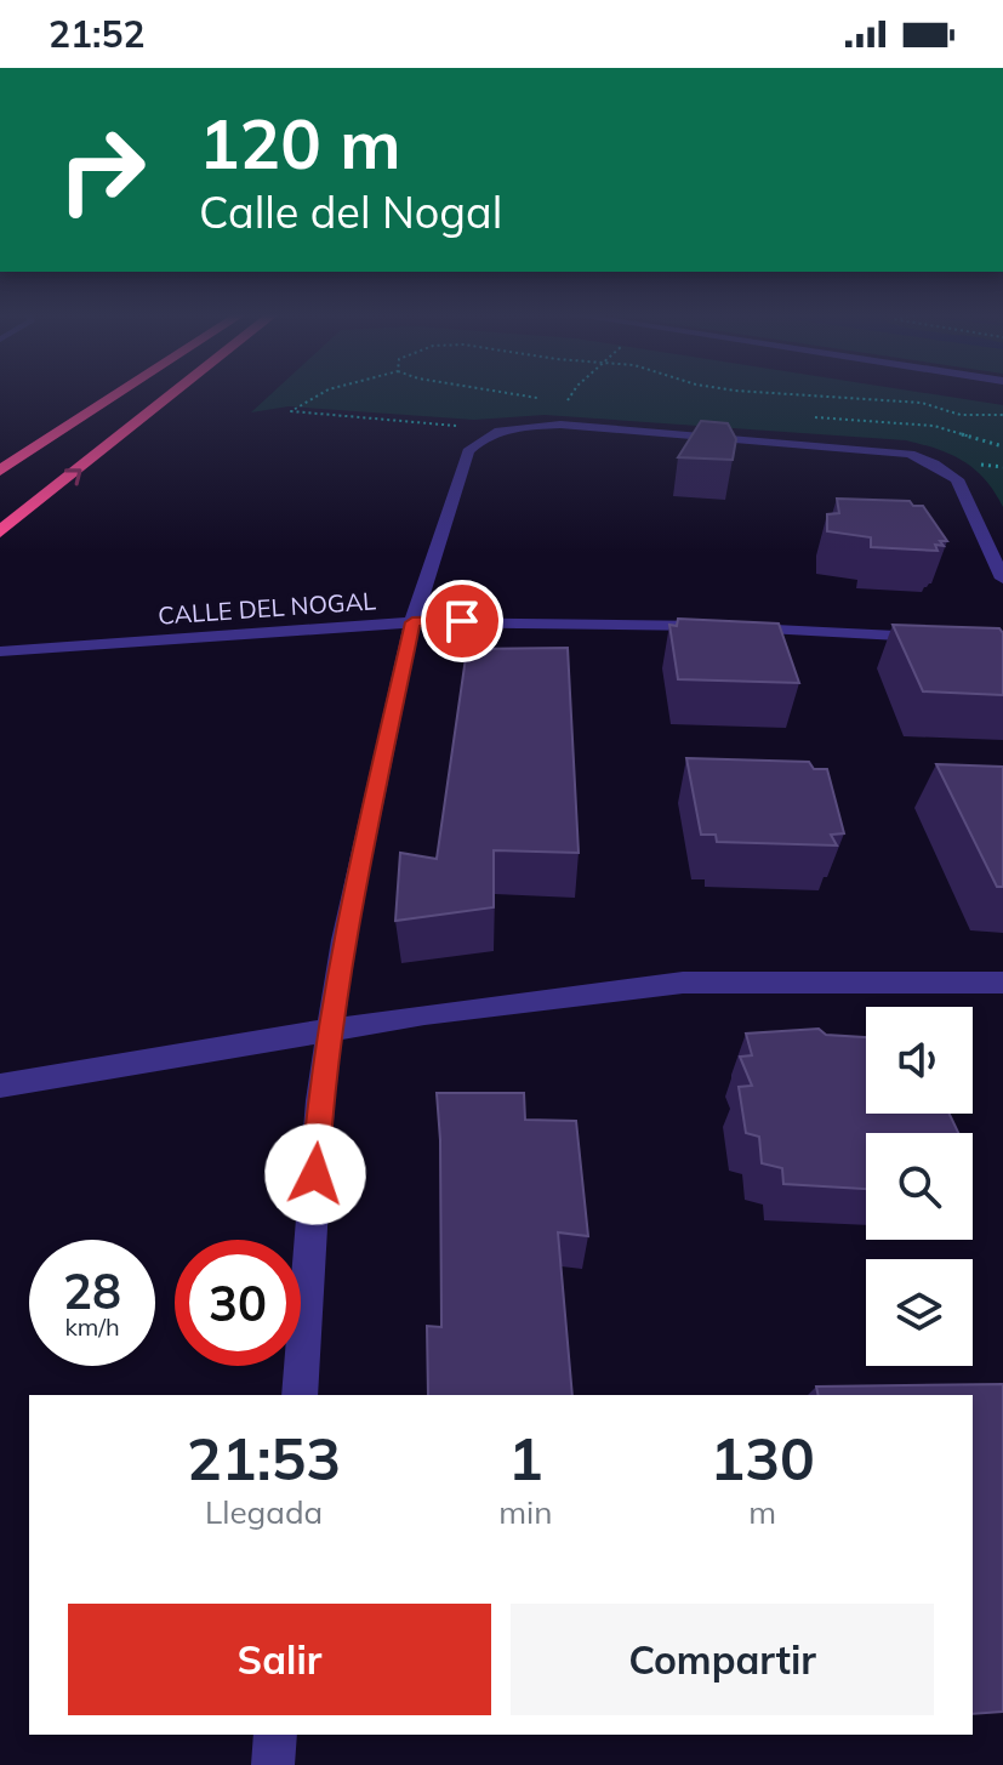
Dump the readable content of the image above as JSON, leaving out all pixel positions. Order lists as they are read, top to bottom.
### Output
{
  "streets": {
    "street": ["CALLE DEL NOGAL"]
  },
  "page": {
    "status": "21:52",
    "turn": ["120 m", "Calle del Nogal"],
    "speed": "28 km/h",
    "limit": "30",
    "eta": [
      "21:53",
      "Llegada",
      "1",
      "min",
      "130",
      "m"
    ],
    "buttons": ["Salir", "Compartir"]
  }
}
